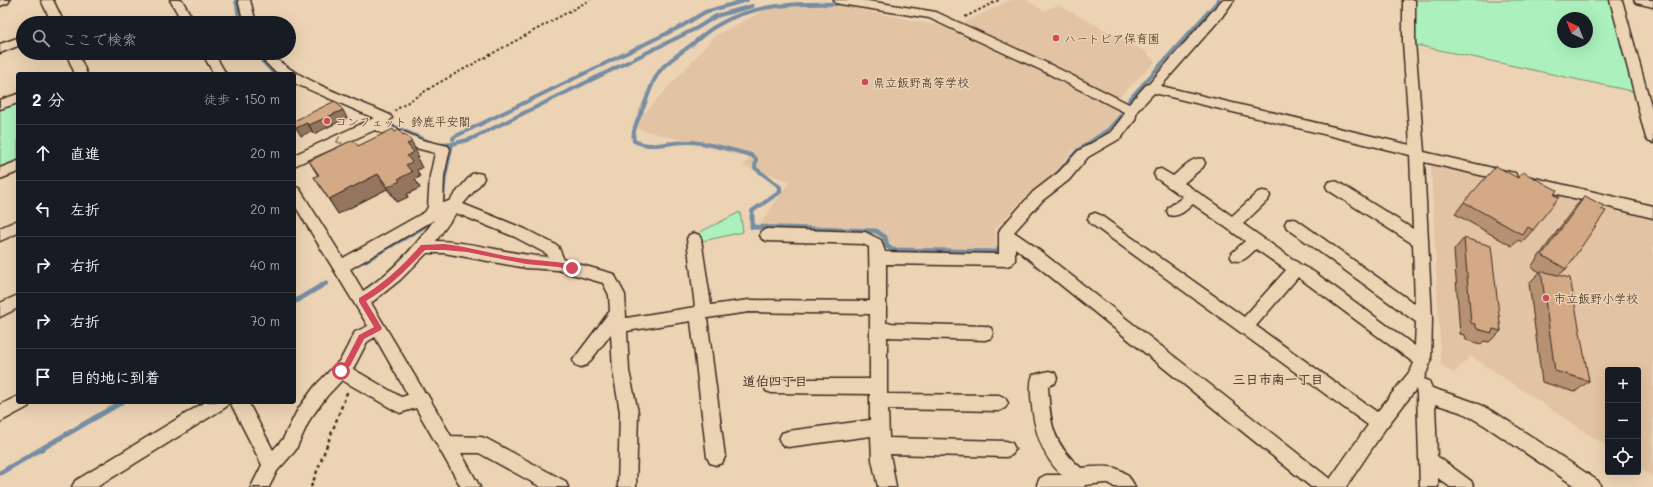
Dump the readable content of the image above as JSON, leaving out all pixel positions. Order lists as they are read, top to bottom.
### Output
{
  "districts": ["三日市南一丁目", "道伯四丁目"],
  "places": [
    "ハートピア保育園",
    "県立飯野高等学校",
    "コンフェット 鈴鹿平安閣",
    "市立飯野小学校"
  ],
  "north": "top left",
  "page": {
    "search": "ここで検索",
    "heading": ["2 分", "徒歩 · 150 m"],
    "list": [
      ["直進", "20 m"],
      ["左折", "20 m"],
      ["右折", "40 m"],
      ["右折", "70 m"],
      "目的地に到着"
    ],
    "map_buttons": ["+", "−"]
  }
}
